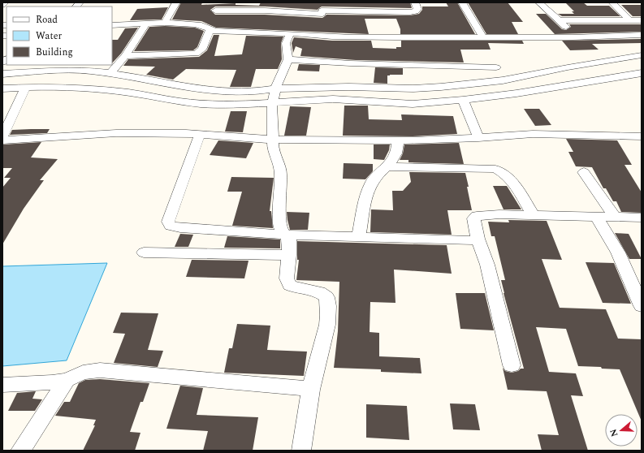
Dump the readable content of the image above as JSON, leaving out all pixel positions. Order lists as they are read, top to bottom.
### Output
{
  "legend": ["Road", "Water", "Building"],
  "north": "left"
}
